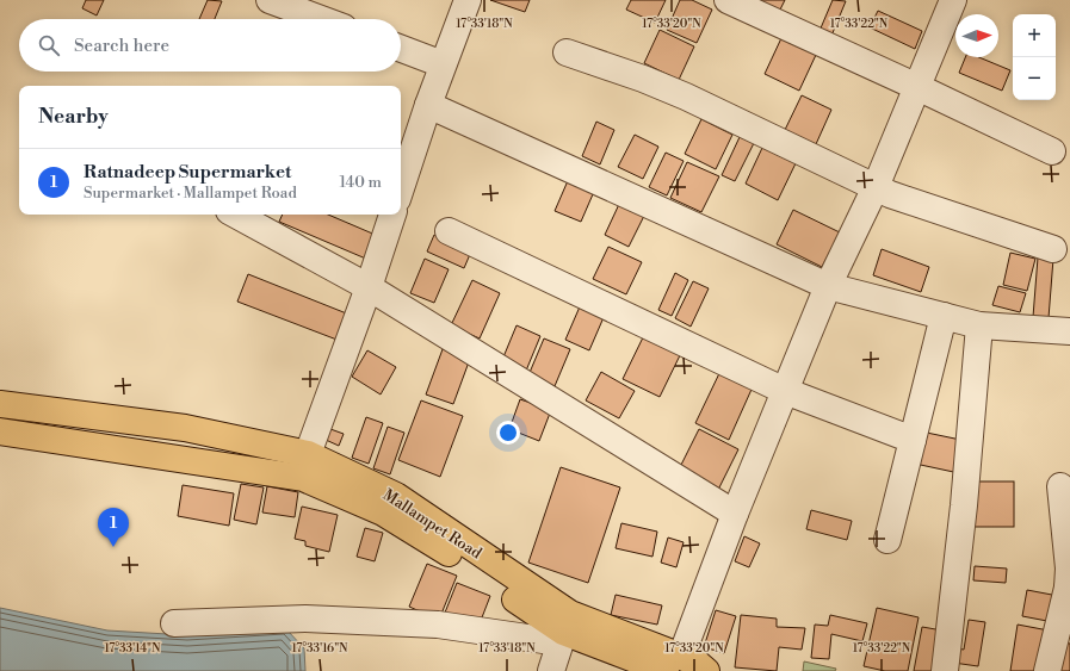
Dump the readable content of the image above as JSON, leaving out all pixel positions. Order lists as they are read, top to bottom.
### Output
{
  "streets": {
    "main road": ["Mallampet Road"]
  },
  "north": "right",
  "page": {
    "map_buttons": ["+", "−"],
    "search": "Search here",
    "heading": "Nearby",
    "list": [
      {
        "mark": "1",
        "name": "Ratnadeep Supermarket",
        "note": "Supermarket · Mallampet Road",
        "value": "140 m"
      }
    ],
    "pins": "1"
  },
  "coordinates": [
    "17°33'18\"N",
    "17°33'20\"N",
    "17°33'22\"N",
    "17°33'14\"N",
    "17°33'16\"N"
  ]
}
